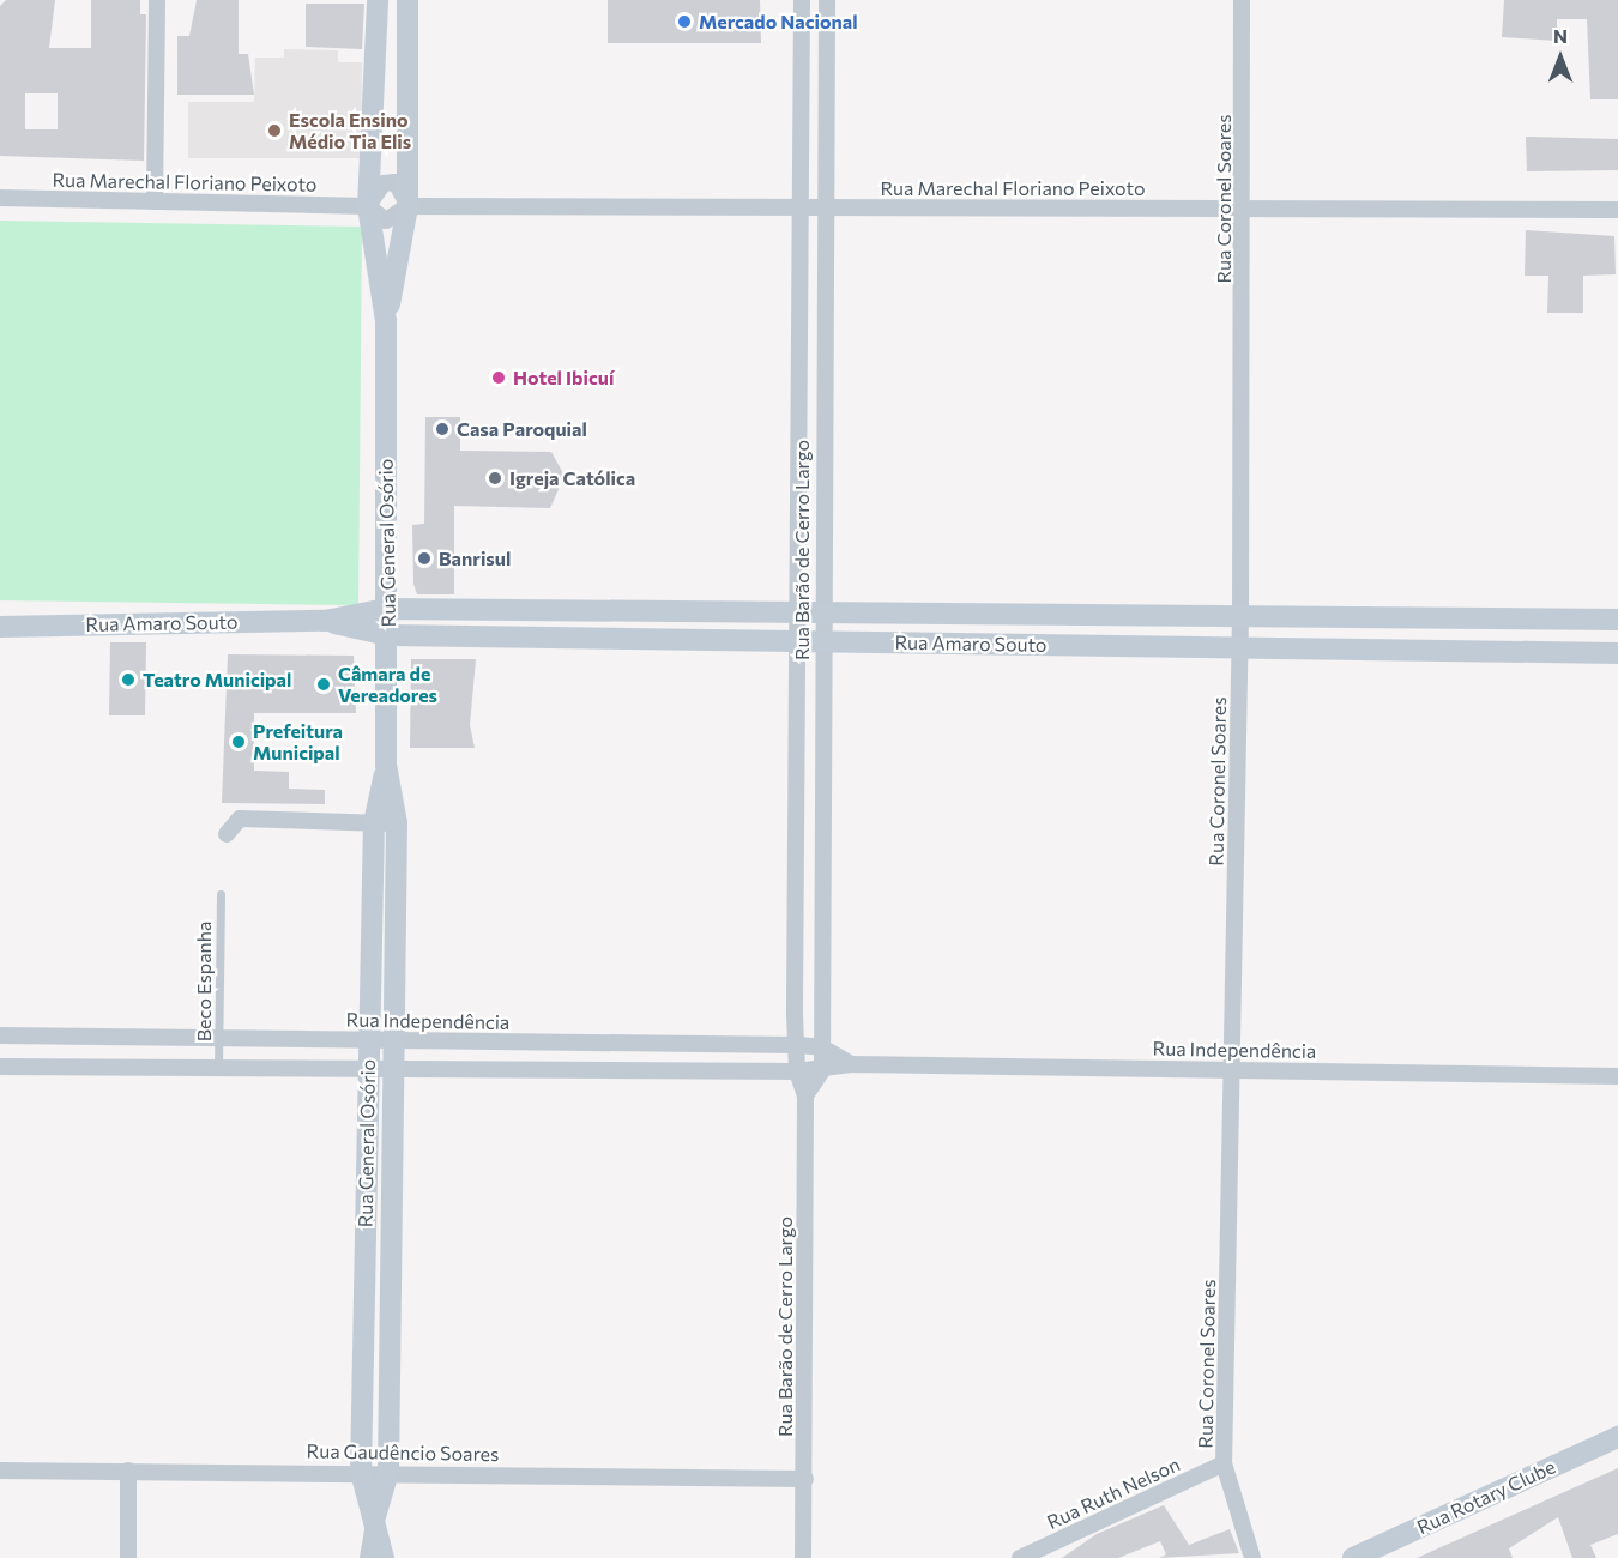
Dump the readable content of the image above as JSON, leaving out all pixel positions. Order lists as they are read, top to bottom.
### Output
{
  "streets": {
    "street": [
      "Rua Marechal Floriano Peixoto",
      "Rua Coronel Soares",
      "Rua General Osório",
      "Rua Barão de Cerro Largo",
      "Rua Amaro Souto",
      "Rua Independência",
      "Rua Gaudêncio Soares",
      "Rua Ruth Nelson",
      "Rua Rotary Clube"
    ],
    "lane": ["Beco Espanha"]
  },
  "crossings": [
    ["Rua Marechal Floriano Peixoto", "Rua Coronel Soares"],
    ["Rua Marechal Floriano Peixoto", "Rua General Osório"],
    ["Rua Marechal Floriano Peixoto", "Rua Barão de Cerro Largo"],
    ["Rua Coronel Soares", "Rua Amaro Souto"],
    ["Rua Coronel Soares", "Rua Independência"],
    ["Rua Coronel Soares", "Rua Ruth Nelson"],
    ["Rua General Osório", "Rua Amaro Souto"],
    ["Rua General Osório", "Rua Independência"],
    ["Rua General Osório", "Rua Gaudêncio Soares"],
    ["Rua Barão de Cerro Largo", "Rua Amaro Souto"],
    ["Rua Barão de Cerro Largo", "Rua Independência"],
    ["Rua Barão de Cerro Largo", "Rua Gaudêncio Soares"],
    ["Beco Espanha", "Rua Independência"]
  ],
  "places": [
    "Mercado Nacional",
    "Escola Ensino Médio Tia Elis",
    "Hotel Ibicuí",
    "Casa Paroquial",
    "Igreja Católica",
    "Banrisul",
    "Teatro Municipal",
    "Câmara de Vereadores",
    "Prefeitura Municipal"
  ],
  "north": "top"
}
